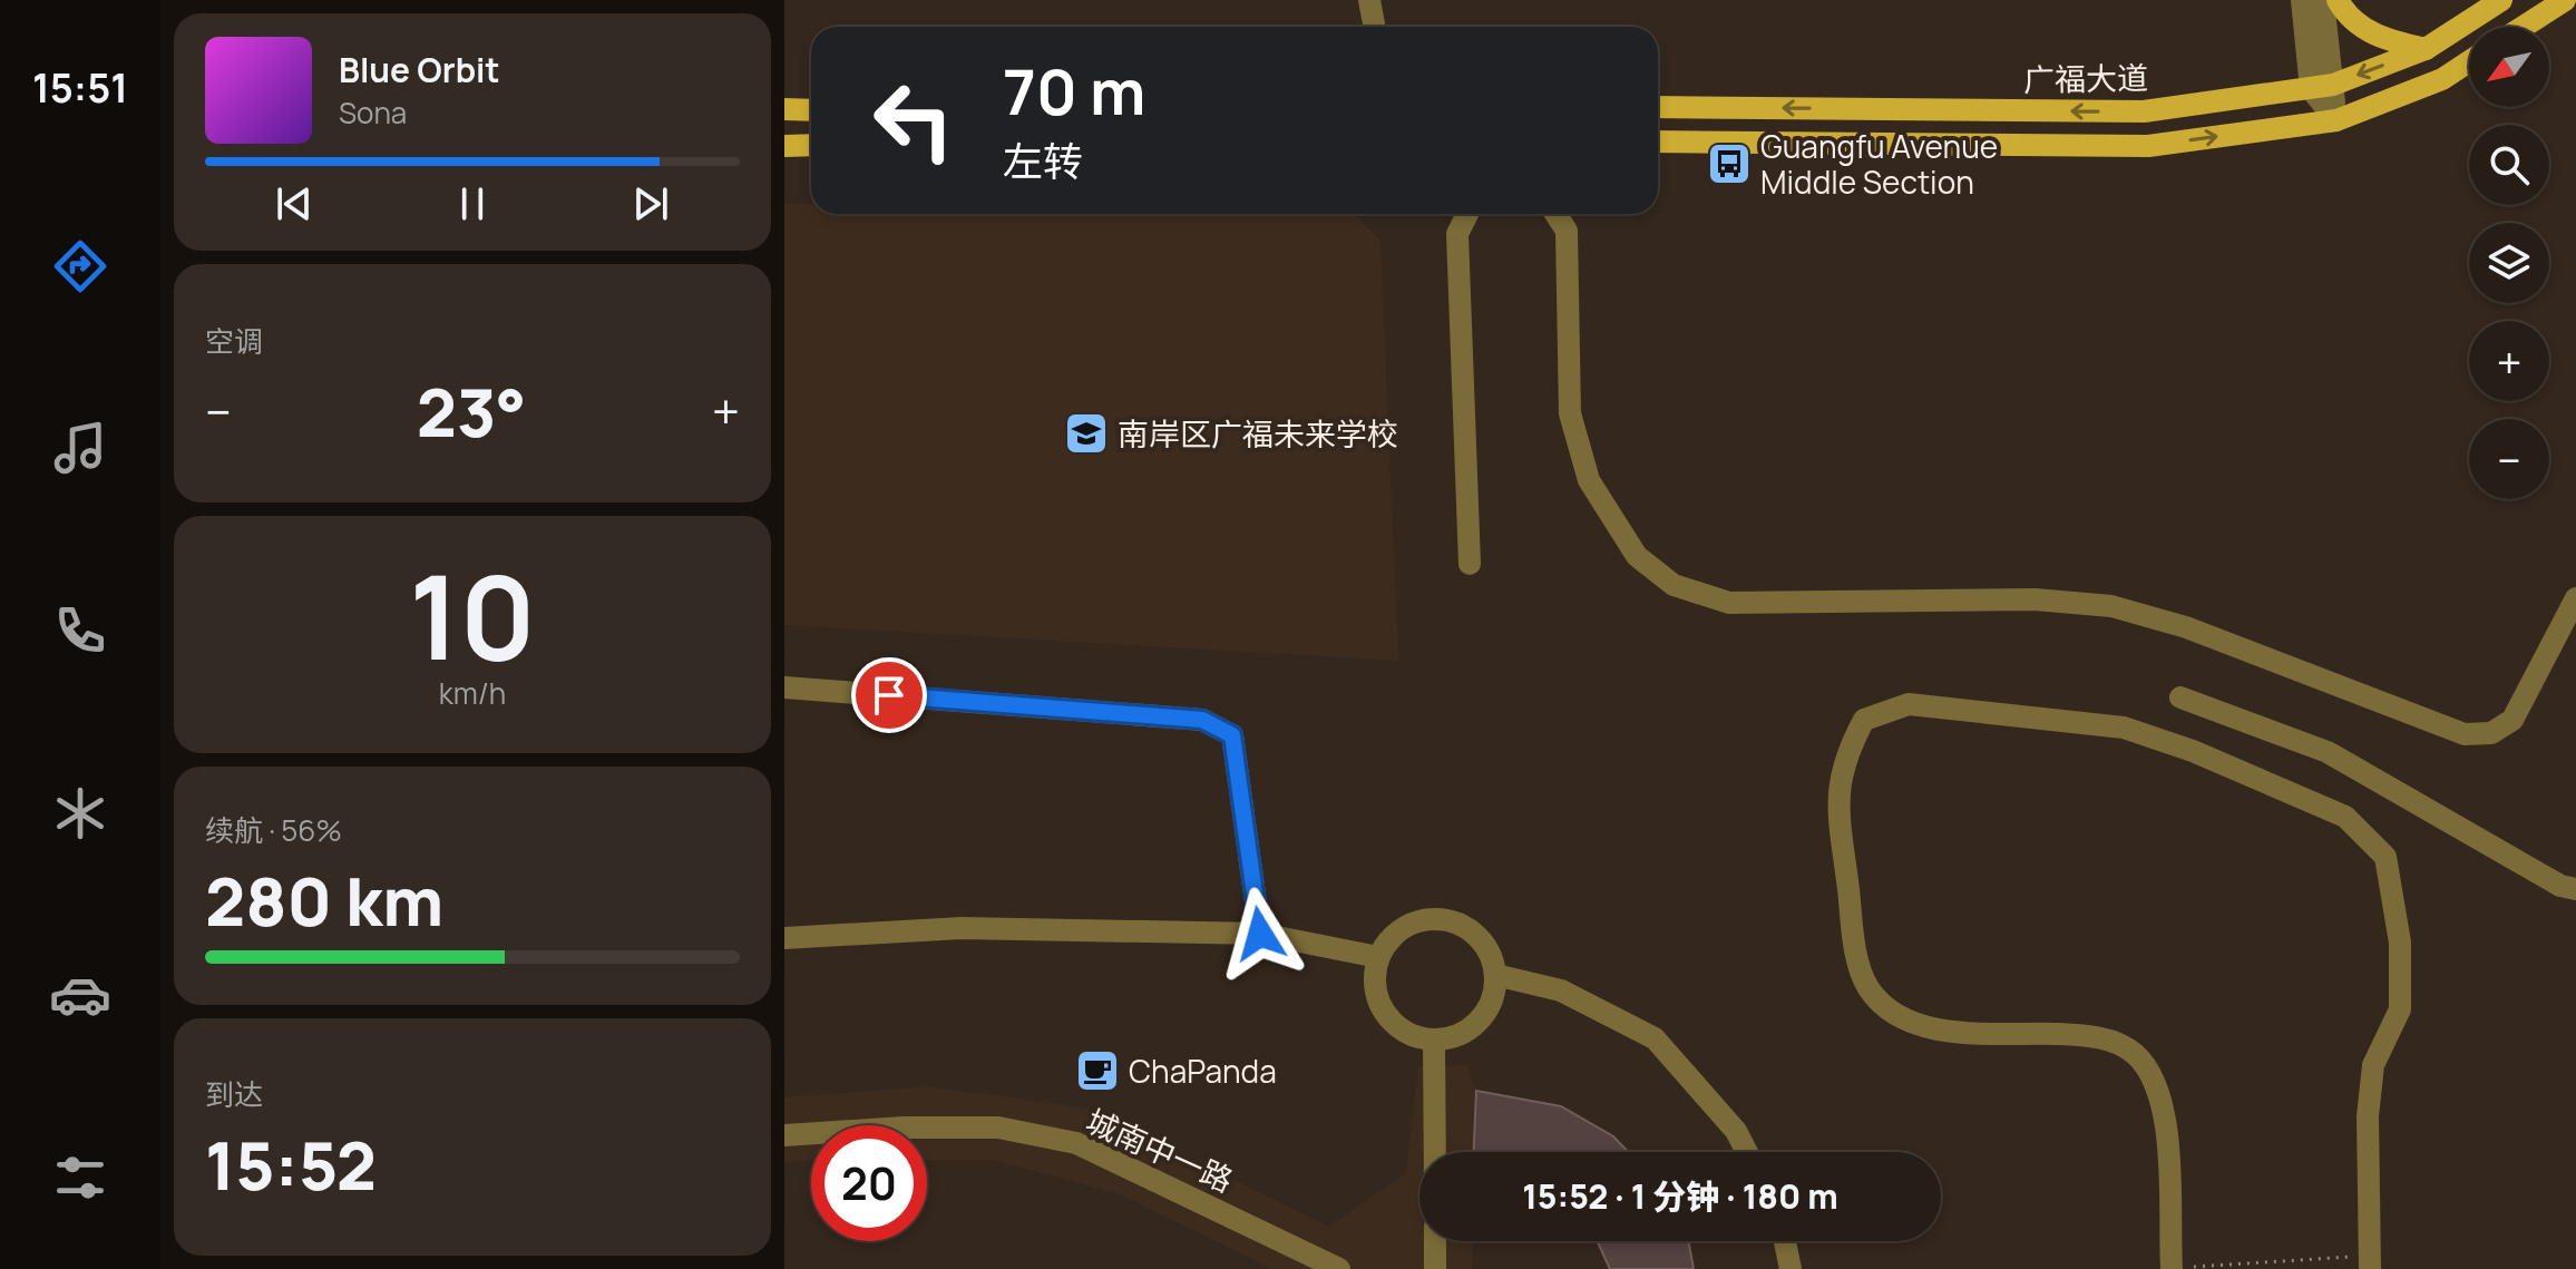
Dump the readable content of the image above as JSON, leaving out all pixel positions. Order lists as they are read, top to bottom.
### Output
{
  "streets": {
    "main road": ["广福大道"],
    "street": ["城南中一路"]
  },
  "places": {
    "bus stop": ["Guangfu Avenue Middle Section"],
    "school or university": ["南岸区广福未来学校"],
    "cafe": ["ChaPanda"]
  },
  "north": "bottom left",
  "page": {
    "tabs": "15:51",
    "map_buttons": ["+", "−"],
    "turn": ["70 m", "左转"],
    "song": ["Blue Orbit", "Sona"],
    "tile": [
      "空调",
      ["10", "km/h"],
      ["续航 · 56%", "280 km"],
      ["到达", "15:52"]
    ],
    "heat": ["−", "23°", "+"],
    "limit": "20",
    "trip": "15:52 · 1 分钟 · 180 m"
  }
}
